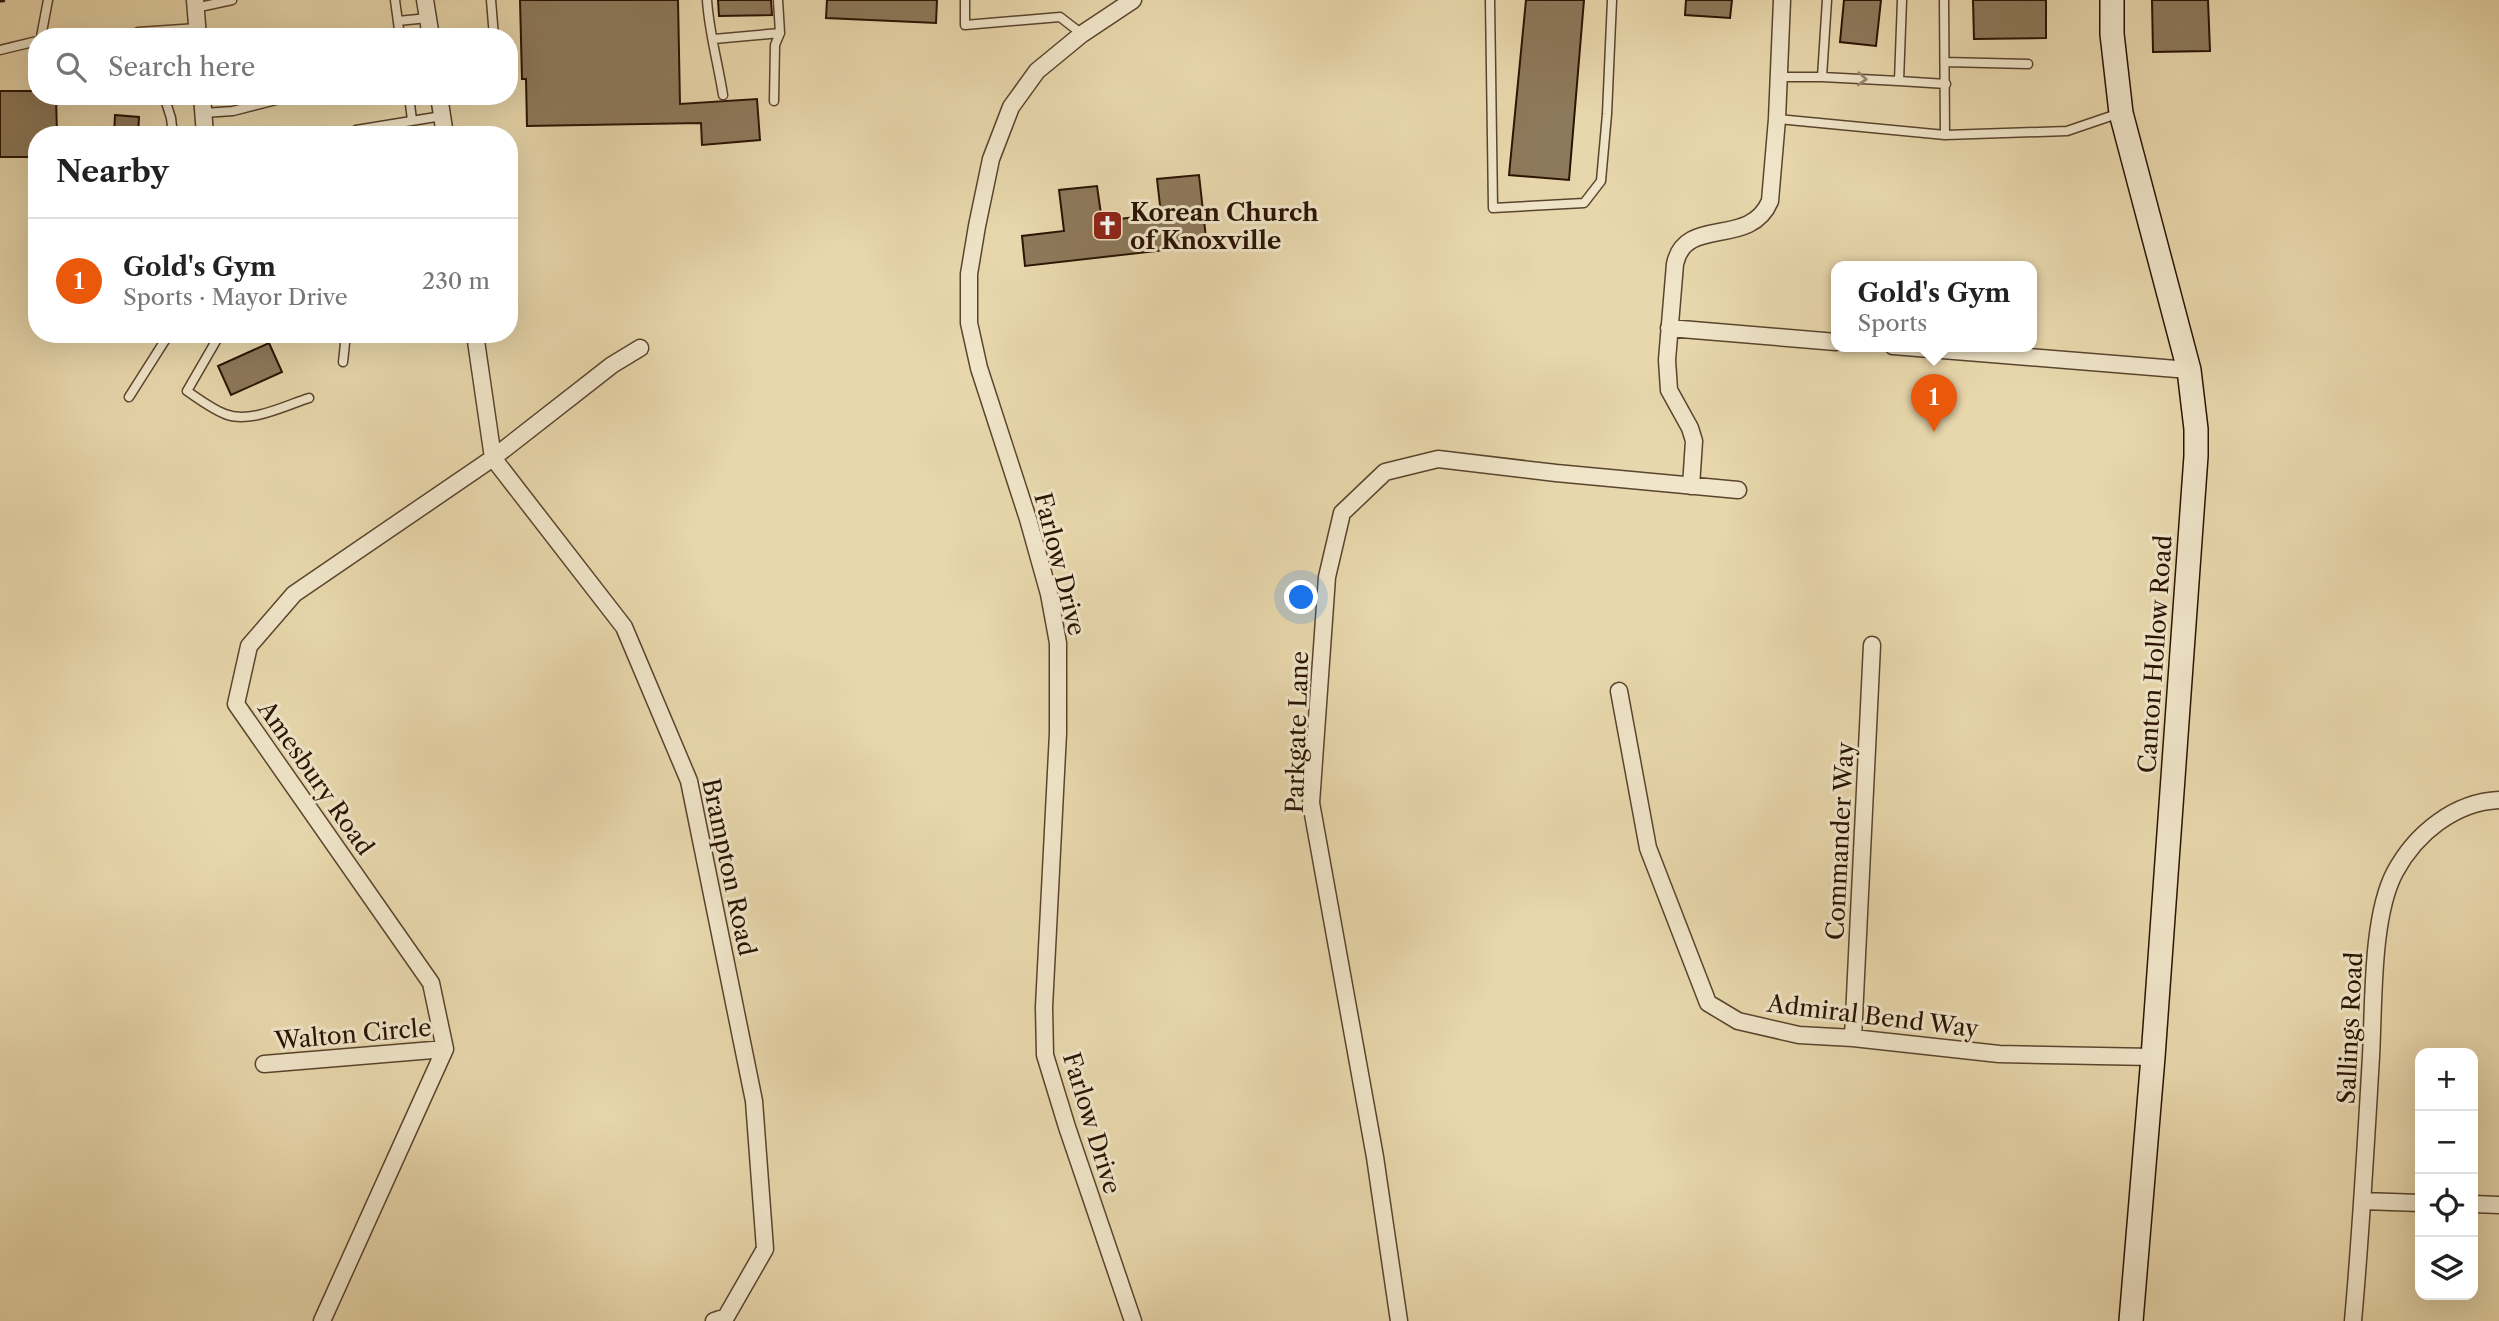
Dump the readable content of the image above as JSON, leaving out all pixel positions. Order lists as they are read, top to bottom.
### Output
{
  "streets": {
    "street": [
      "Farlow Drive",
      "Canton Hollow Road",
      "Parkgate Lane",
      "Amesbury Road",
      "Commander Way",
      "Brampton Road",
      "Admiral Bend Way",
      "Sallings Road",
      "Walton Circle"
    ]
  },
  "crossings": [
    ["Canton Hollow Road", "Admiral Bend Way"],
    ["Amesbury Road", "Brampton Road"],
    ["Amesbury Road", "Walton Circle"],
    ["Commander Way", "Admiral Bend Way"]
  ],
  "places": {
    "church": ["Korean Church of Knoxville"]
  },
  "page": {
    "search": "Search here",
    "heading": "Nearby",
    "list": [
      {
        "mark": "1",
        "name": "Gold's Gym",
        "note": "Sports · Mayor Drive",
        "value": "230 m"
      }
    ],
    "popup": ["Gold's Gym", "Sports"],
    "pins": "1",
    "map_buttons": ["+", "−"]
  }
}
